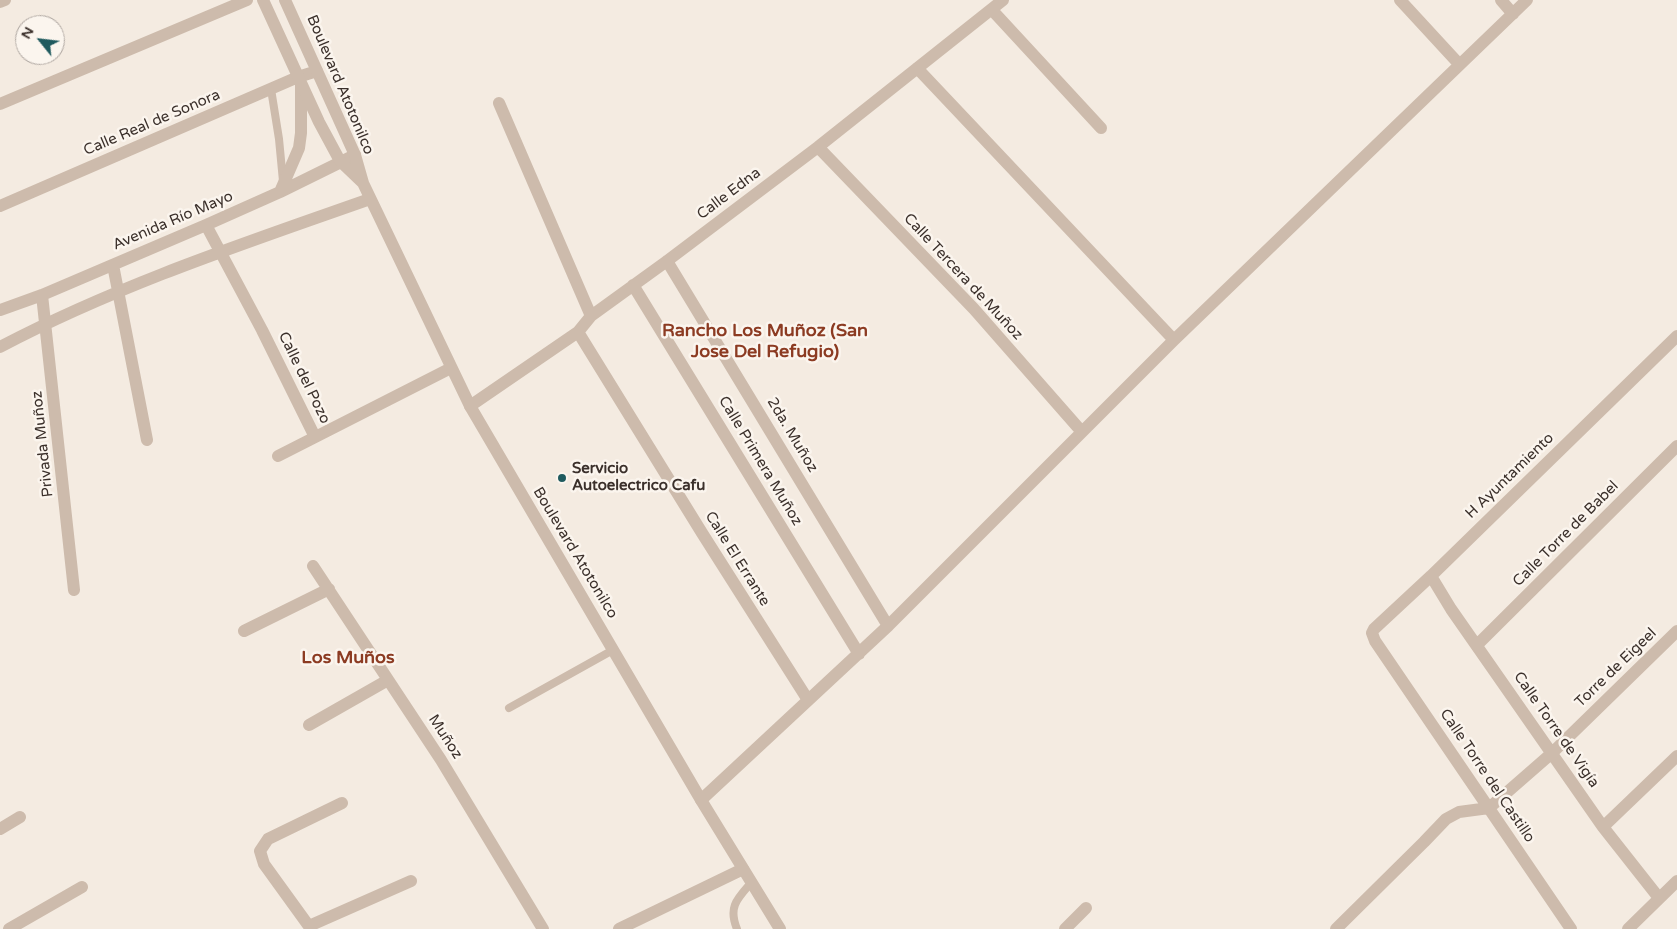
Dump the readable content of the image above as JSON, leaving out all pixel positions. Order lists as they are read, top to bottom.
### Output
{
  "streets": {
    "street": [
      "Boulevard Atotonilco",
      "Calle Real de Sonora",
      "Calle Edna",
      "Avenida Río Mayo",
      "Calle Tercera de Muñoz",
      "Calle del Pozo",
      "2da. Muñoz",
      "Privada Muñoz",
      "Calle Primera Muñoz",
      "H Ayuntamiento",
      "Calle Torre de Babel",
      "Calle El Errante",
      "Torre de Eigeel",
      "Calle Torre de Vigía",
      "Muñoz",
      "Calle Torre del Castillo"
    ]
  },
  "crossings": [
    ["Boulevard Atotonilco", "Calle Real de Sonora"],
    ["Boulevard Atotonilco", "Calle Edna"],
    ["Boulevard Atotonilco", "Avenida Río Mayo"],
    ["Boulevard Atotonilco", "Calle del Pozo"],
    ["Calle Edna", "Calle Tercera de Muñoz"],
    ["Calle Edna", "2da. Muñoz"],
    ["Calle Edna", "Calle Primera Muñoz"],
    ["Calle Edna", "Calle El Errante"],
    ["Avenida Río Mayo", "Calle del Pozo"],
    ["Avenida Río Mayo", "Privada Muñoz"],
    ["H Ayuntamiento", "Calle Torre de Vigía"],
    ["H Ayuntamiento", "Calle Torre del Castillo"],
    ["Calle Torre de Babel", "Calle Torre de Vigía"],
    ["Torre de Eigeel", "Calle Torre de Vigía"],
    ["Torre de Eigeel", "Calle Torre del Castillo"]
  ],
  "districts": ["Rancho Los Muñoz (San Jose Del Refugio)", "Los Muños"],
  "places": ["Servicio Autoelectrico Cafu"],
  "north": "top left"
}
